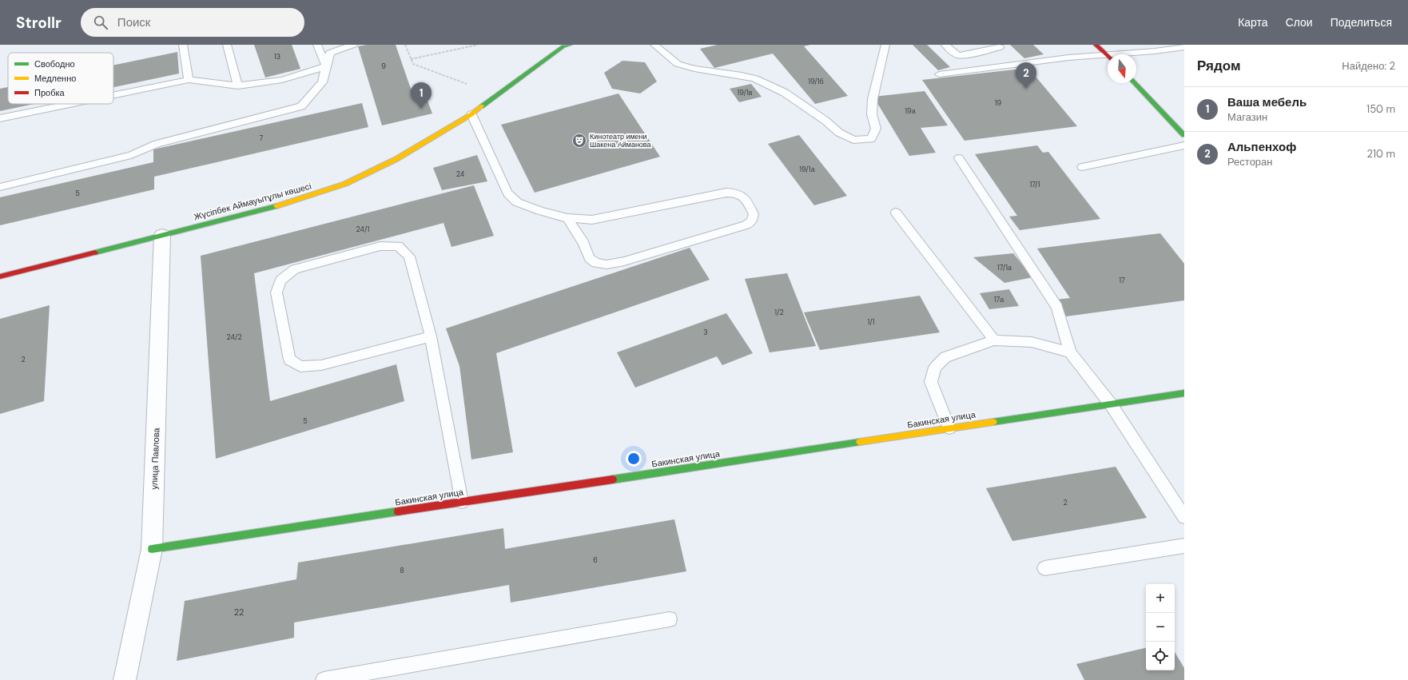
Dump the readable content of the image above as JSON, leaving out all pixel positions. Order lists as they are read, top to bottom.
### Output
{
  "streets": {
    "street": ["Жүсіпбек Аймауытұлы көшесі", "Бакинская улица", "улица Павлова"]
  },
  "crossings": [
    ["Жүсіпбек Аймауытұлы көшесі", "улица Павлова"],
    ["Бакинская улица", "улица Павлова"]
  ],
  "places": {
    "theatre": ["Кинотеатр имени Шакена Айманова"]
  },
  "house_numbers": [
    "13",
    "9",
    "19/1б",
    "19/1в",
    "19",
    "19а",
    "7",
    "19/1а",
    "24",
    "17/1",
    "5",
    "24/1",
    "17/1а",
    "17",
    "17а",
    "1/2",
    "1/1",
    "3",
    "24/2",
    "2",
    "5",
    "2",
    "6",
    "8",
    "22"
  ],
  "legend": ["Свободно", "Медленно", "Пробка"],
  "north": "bottom",
  "page": {
    "header": "Strollr",
    "search": "Поиск",
    "nav": ["Карта", "Слои", "Поделиться"],
    "heading": ["Рядом", "Найдено: 2"],
    "pins": ["2", "1"],
    "list": [
      {
        "mark": "1",
        "name": "Ваша мебель",
        "note": "Магазин",
        "value": "150 m"
      },
      {
        "mark": "2",
        "name": "Альпенхоф",
        "note": "Ресторан",
        "value": "210 m"
      }
    ],
    "map_buttons": ["+", "−"]
  }
}
